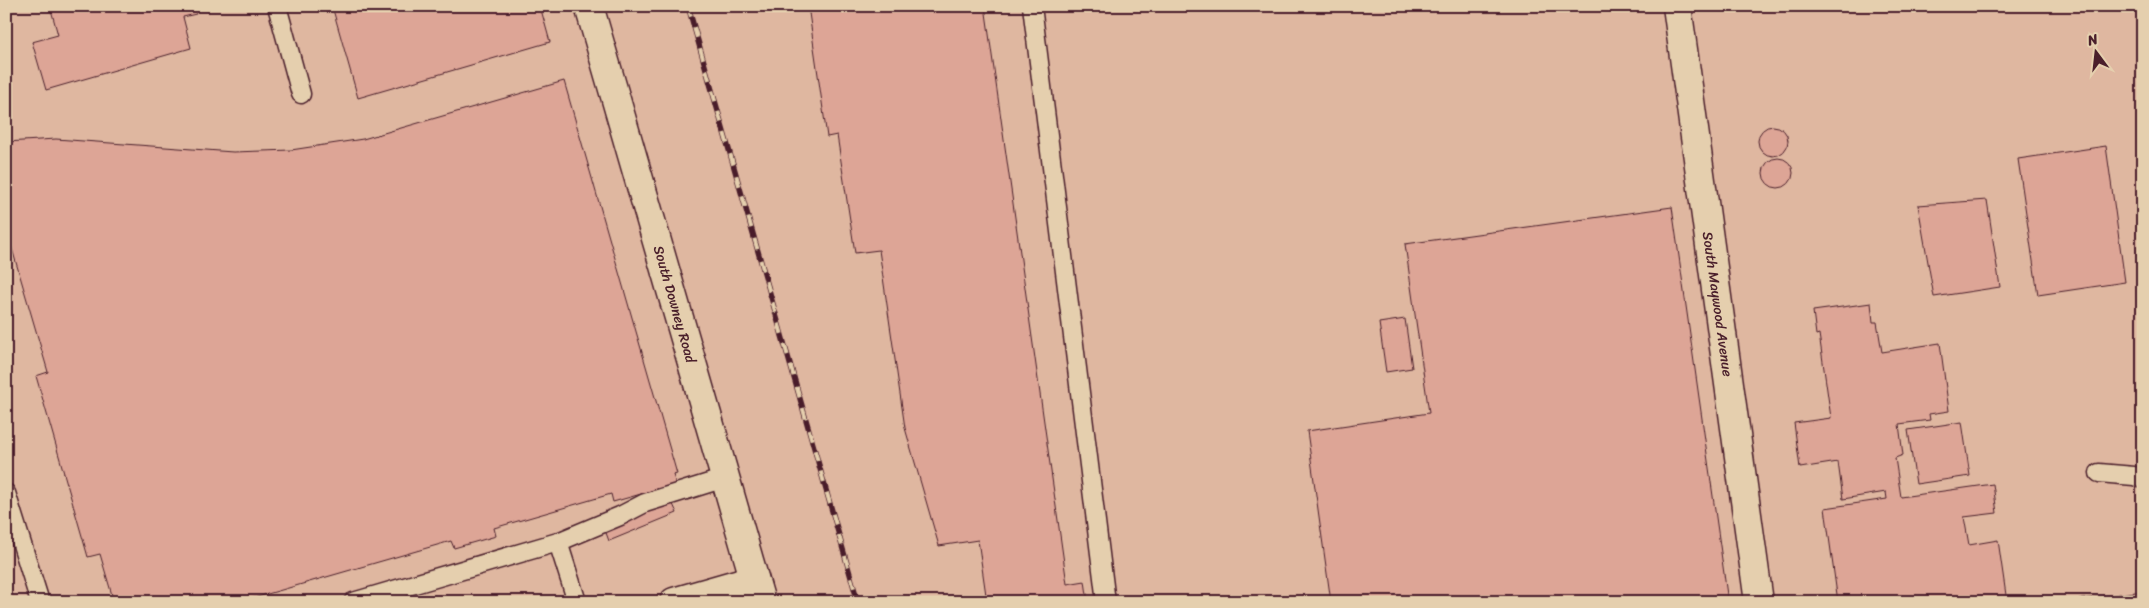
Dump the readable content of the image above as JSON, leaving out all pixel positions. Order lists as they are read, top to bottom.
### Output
{
  "streets": {
    "street": ["South Downey Road", "South Maywood Avenue"]
  },
  "north": "top"
}
